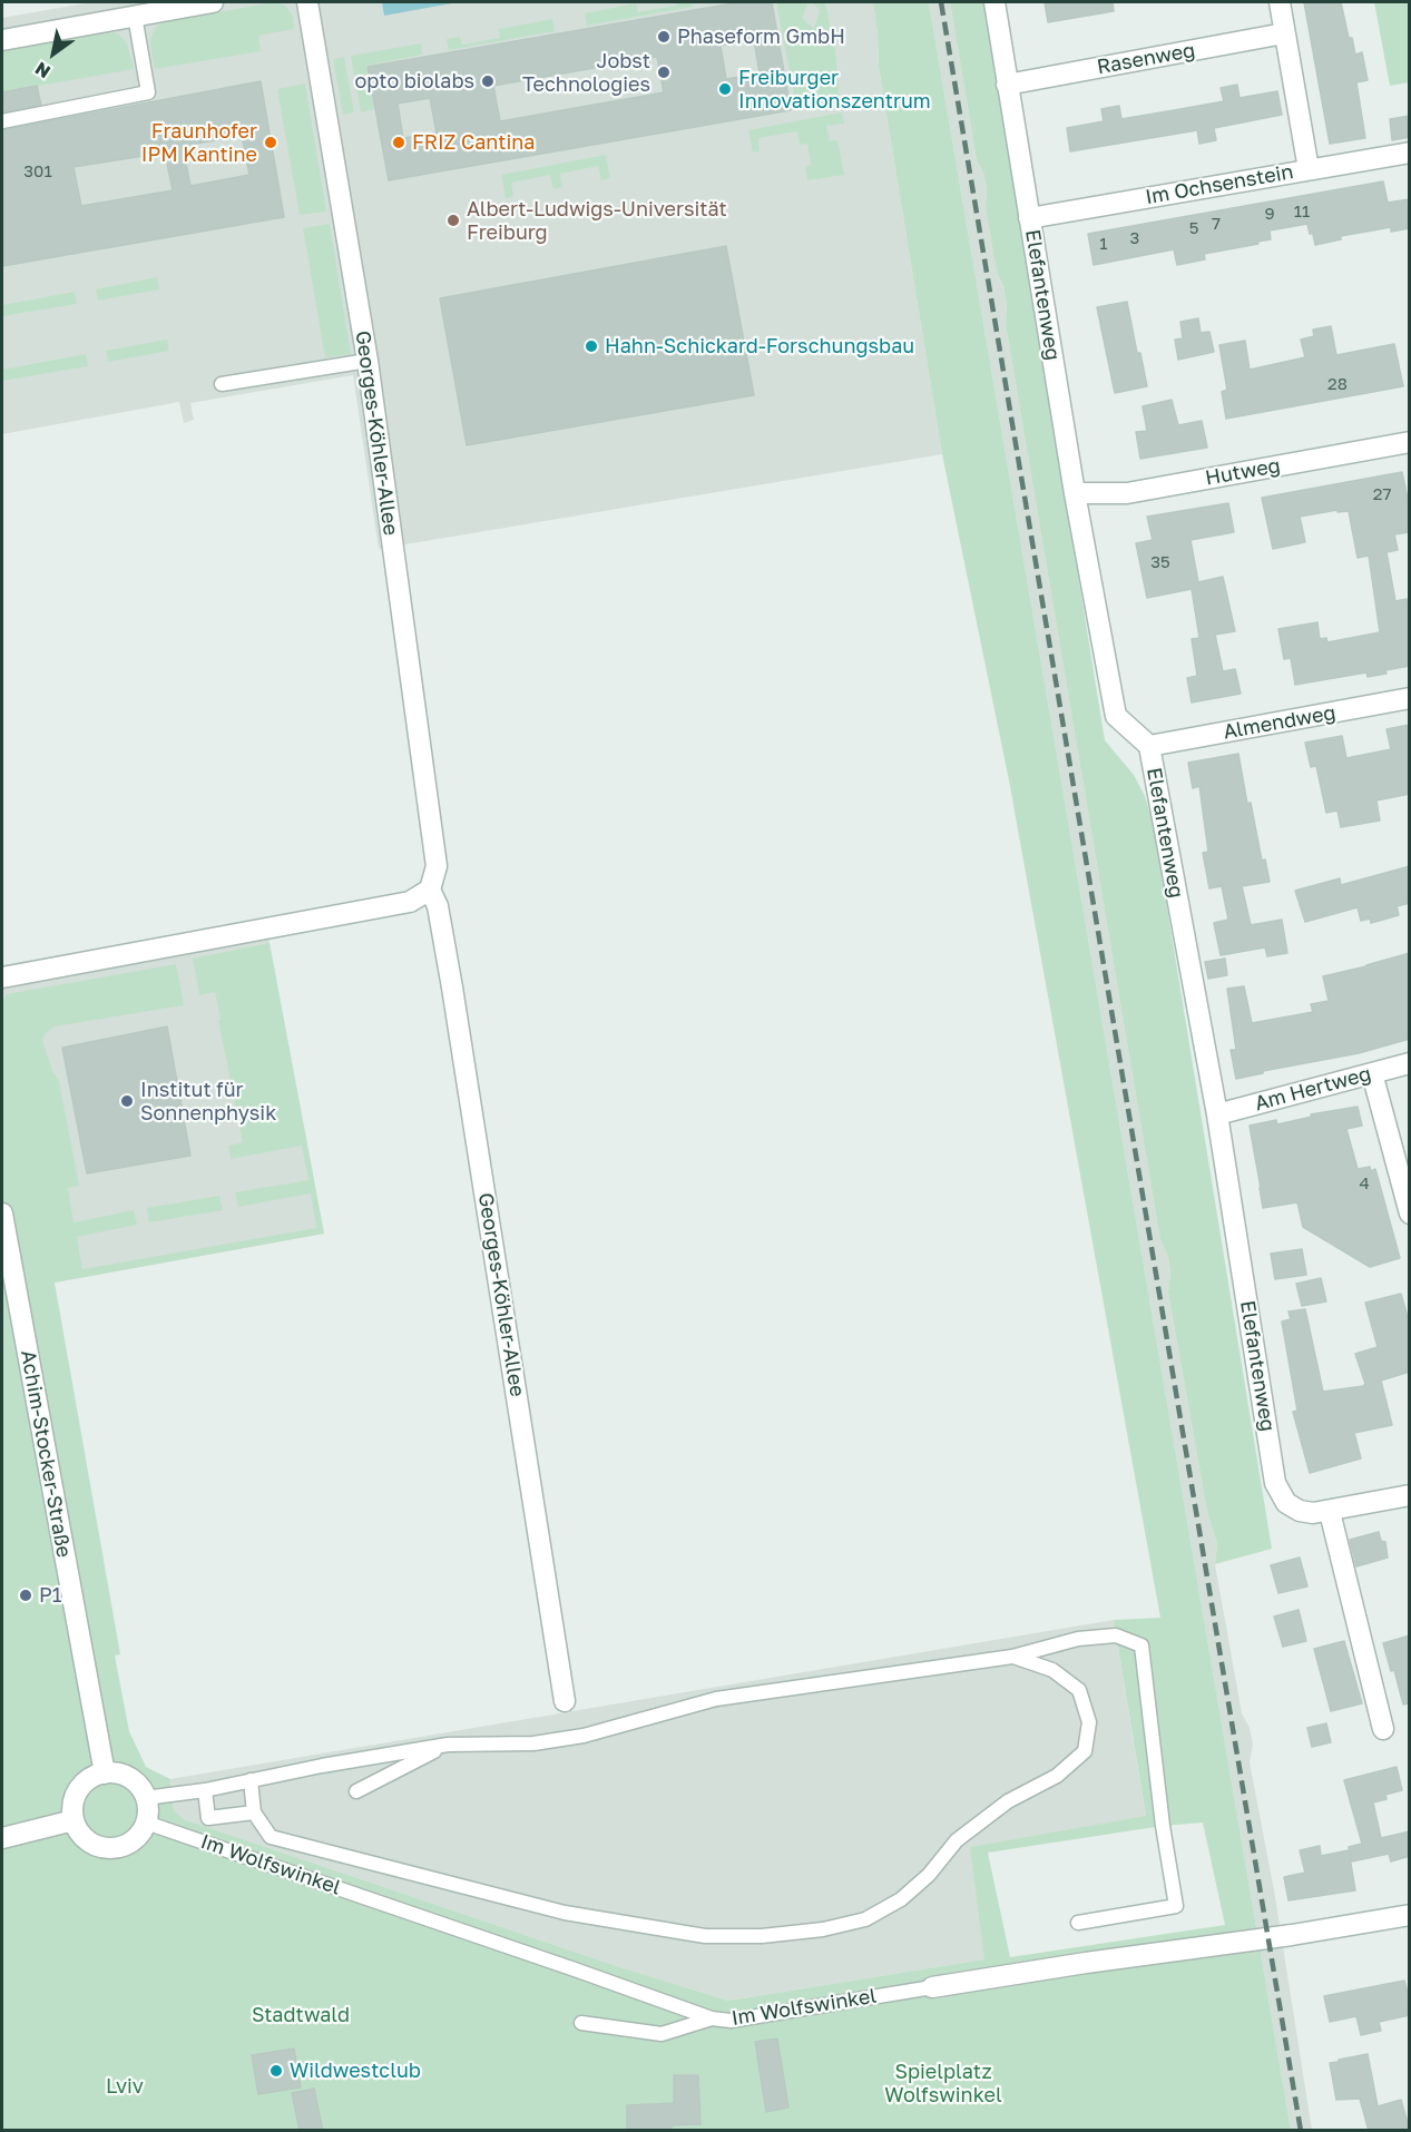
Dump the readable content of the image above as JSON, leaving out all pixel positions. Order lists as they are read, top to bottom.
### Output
{
  "streets": {
    "street": [
      "Rasenweg",
      "Im Ochsenstein",
      "Elefantenweg",
      "Georges-Köhler-Allee",
      "Hutweg",
      "Almendweg",
      "Am Hertweg",
      "Achim-Stocker-Straße",
      "Im Wolfswinkel"
    ]
  },
  "crossings": [
    ["Rasenweg", "Elefantenweg"],
    ["Im Ochsenstein", "Elefantenweg"],
    ["Elefantenweg", "Hutweg"],
    ["Elefantenweg", "Almendweg"],
    ["Elefantenweg", "Am Hertweg"],
    ["Achim-Stocker-Straße", "Im Wolfswinkel"]
  ],
  "parks": ["Stadtwald", "Spielplatz Wolfswinkel", "Lviv"],
  "places": [
    "Phaseform GmbH",
    "Jobst Technologies",
    "opto biolabs",
    "Freiburger Innovationszentrum",
    "Fraunhofer IPM Kantine",
    "FRIZ Cantina",
    "Albert-Ludwigs-Universität Freiburg",
    "Hahn-Schickard-Forschungsbau",
    "Institut für Sonnenphysik",
    "P1",
    "Wildwestclub"
  ],
  "house_numbers": [
    "301",
    "11",
    "9",
    "7",
    "5",
    "3",
    "1",
    "28",
    "27",
    "35",
    "4"
  ],
  "north": "bottom left"
}
